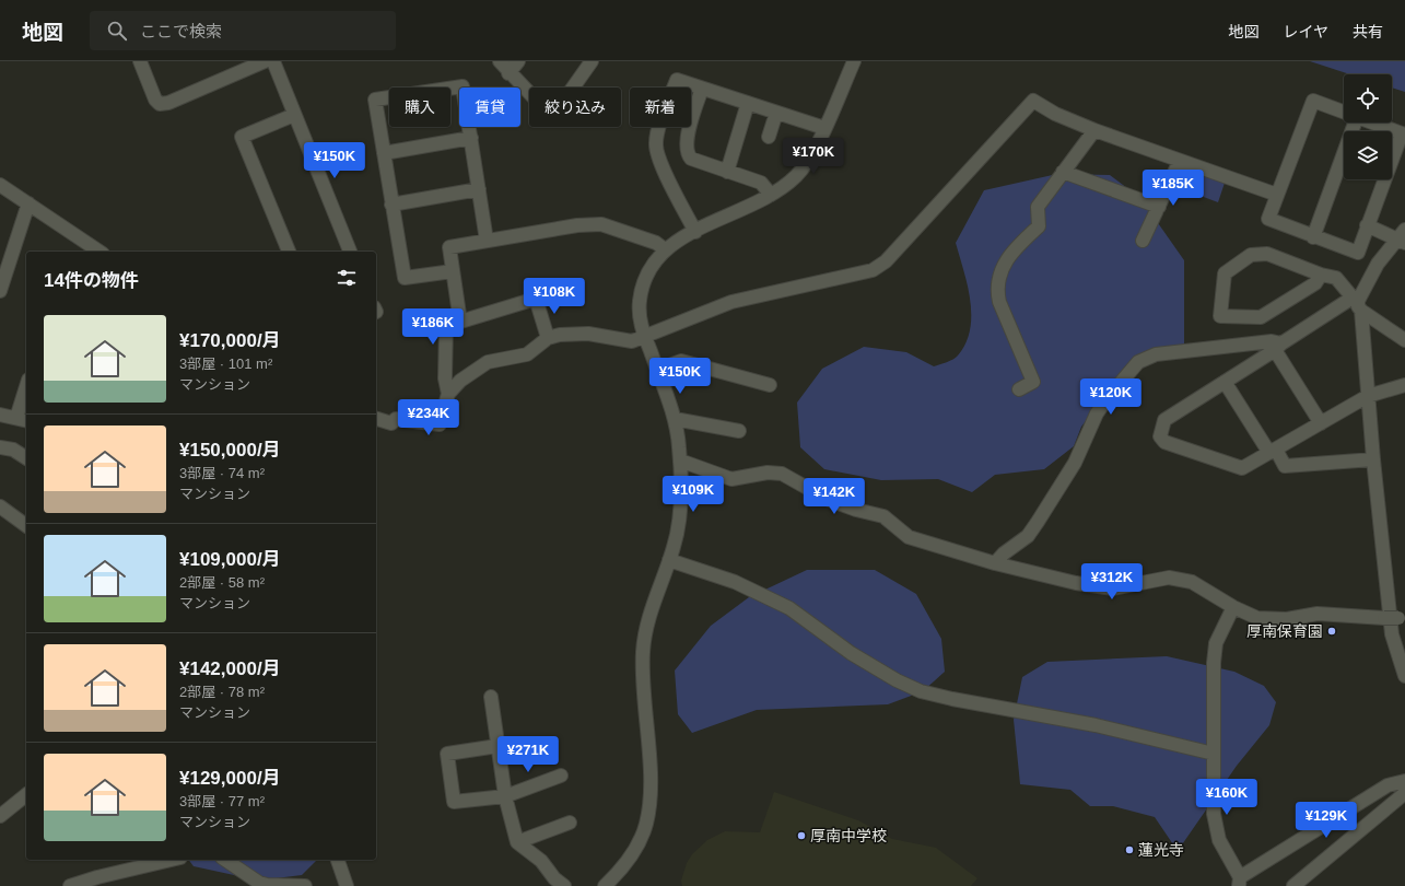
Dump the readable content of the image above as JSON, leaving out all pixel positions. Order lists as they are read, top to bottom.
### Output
{
  "places": ["厚南保育園", "厚南中学校", "蓮光寺"],
  "page": {
    "header": "地図",
    "search": "ここで検索",
    "nav": ["地図", "レイヤ", "共有"],
    "chip": [
      "購入",
      "賃貸",
      "絞り込み",
      "新着"
    ],
    "price": [
      "¥170K",
      "¥150K",
      "¥185K",
      "¥108K",
      "¥186K",
      "¥150K",
      "¥120K",
      "¥234K",
      "¥109K",
      "¥142K",
      "¥312K",
      "¥271K",
      "¥160K",
      "¥129K"
    ],
    "heading": "14件の物件",
    "list": [
      {
        "name": "¥170,000/月",
        "note": "3部屋 · 101 m² · マンション"
      },
      {
        "name": "¥150,000/月",
        "note": "3部屋 · 74 m² · マンション"
      },
      {
        "name": "¥109,000/月",
        "note": "2部屋 · 58 m² · マンション"
      },
      {
        "name": "¥142,000/月",
        "note": "2部屋 · 78 m² · マンション"
      },
      {
        "name": "¥129,000/月",
        "note": "3部屋 · 77 m² · マンション"
      }
    ]
  }
}
